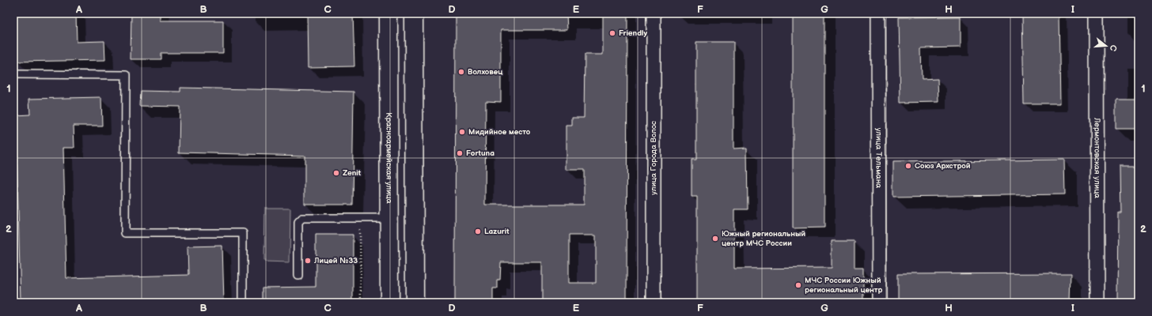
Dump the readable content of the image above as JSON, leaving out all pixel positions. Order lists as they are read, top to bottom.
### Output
{
  "streets": {
    "main road": ["Красноармейская улица"],
    "street": ["улица Города Волос", "улица Тельмана", "Лермонтовская улица"]
  },
  "places": [
    "Friendly",
    "Волховец",
    "Мидийное место",
    "Fortuna",
    "Союз Архстрой",
    "Zenit",
    "Lazurit",
    "Южный региональный центр МЧС России",
    "Лицей №33",
    "МЧС России Южный региональный центр"
  ],
  "north": "right",
  "grid": {
    "columns": [
      "A",
      "B",
      "C",
      "D",
      "E",
      "F",
      "G",
      "H",
      "I"
    ],
    "rows": ["1", "2"]
  }
}
